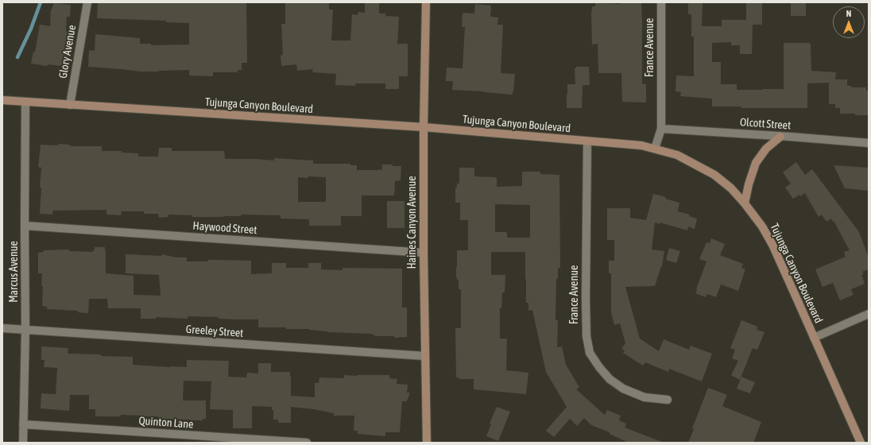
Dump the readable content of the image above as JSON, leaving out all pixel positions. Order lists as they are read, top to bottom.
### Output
{
  "streets": {
    "main road": ["Tujunga Canyon Boulevard", "Haines Canyon Avenue"],
    "street": [
      "France Avenue",
      "Glory Avenue",
      "Olcott Street",
      "Haywood Street",
      "Marcus Avenue",
      "Greeley Street",
      "Quinton Lane"
    ]
  },
  "crossings": [
    ["France Avenue", "Tujunga Canyon Boulevard"],
    ["France Avenue", "Olcott Street"],
    ["Glory Avenue", "Tujunga Canyon Boulevard"],
    ["Tujunga Canyon Boulevard", "Haines Canyon Avenue"],
    ["Tujunga Canyon Boulevard", "Marcus Avenue"],
    ["Haines Canyon Avenue", "Haywood Street"],
    ["Haines Canyon Avenue", "Greeley Street"],
    ["Haywood Street", "Marcus Avenue"],
    ["Marcus Avenue", "Greeley Street"],
    ["Marcus Avenue", "Quinton Lane"]
  ],
  "north": "top"
}
